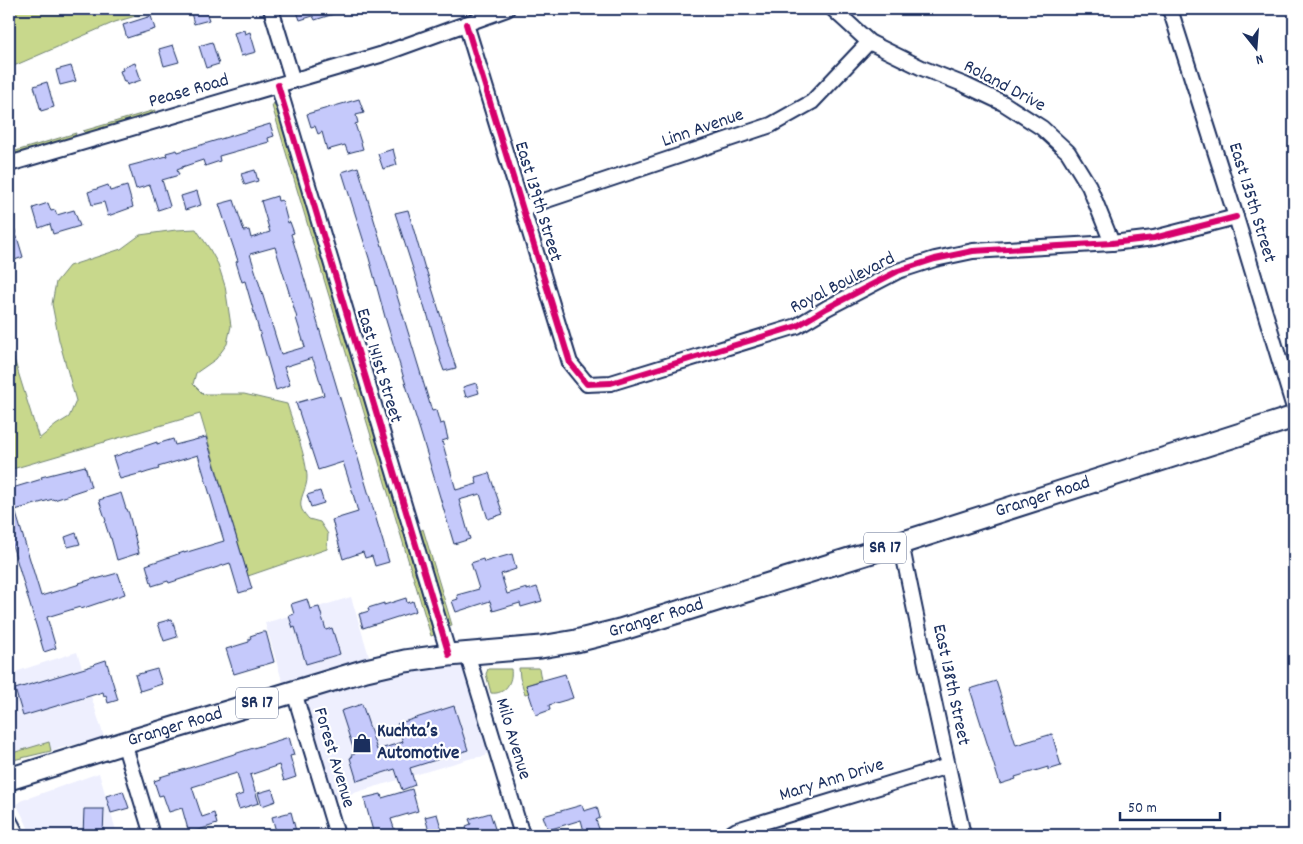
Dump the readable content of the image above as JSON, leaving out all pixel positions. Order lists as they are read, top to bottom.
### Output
{
  "streets": {
    "main road": ["Granger Road", "SR 17"],
    "street": [
      "Roland Drive",
      "Pease Road",
      "Linn Avenue",
      "East 139th Street",
      "East 135th Street",
      "Royal Boulevard",
      "East 141st Street",
      "East 138th Street",
      "Milo Avenue",
      "Forest Avenue",
      "Mary Ann Drive"
    ]
  },
  "crossings": [
    ["Roland Drive", "Linn Avenue"],
    ["Roland Drive", "Royal Boulevard"],
    ["Pease Road", "East 139th Street"],
    ["Pease Road", "East 141st Street"],
    ["Linn Avenue", "East 139th Street"],
    ["East 139th Street", "Royal Boulevard"],
    ["East 135th Street", "Royal Boulevard"],
    ["East 141st Street", "Granger Road"],
    ["East 141st Street", "Milo Avenue"],
    ["Granger Road", "East 138th Street"],
    ["Granger Road", "Milo Avenue"],
    ["Granger Road", "Forest Avenue"],
    ["East 138th Street", "Mary Ann Drive"]
  ],
  "places": {
    "shop": ["Kuchta’s Automotive"]
  },
  "scale_bar": "50 m",
  "north": "bottom"
}
